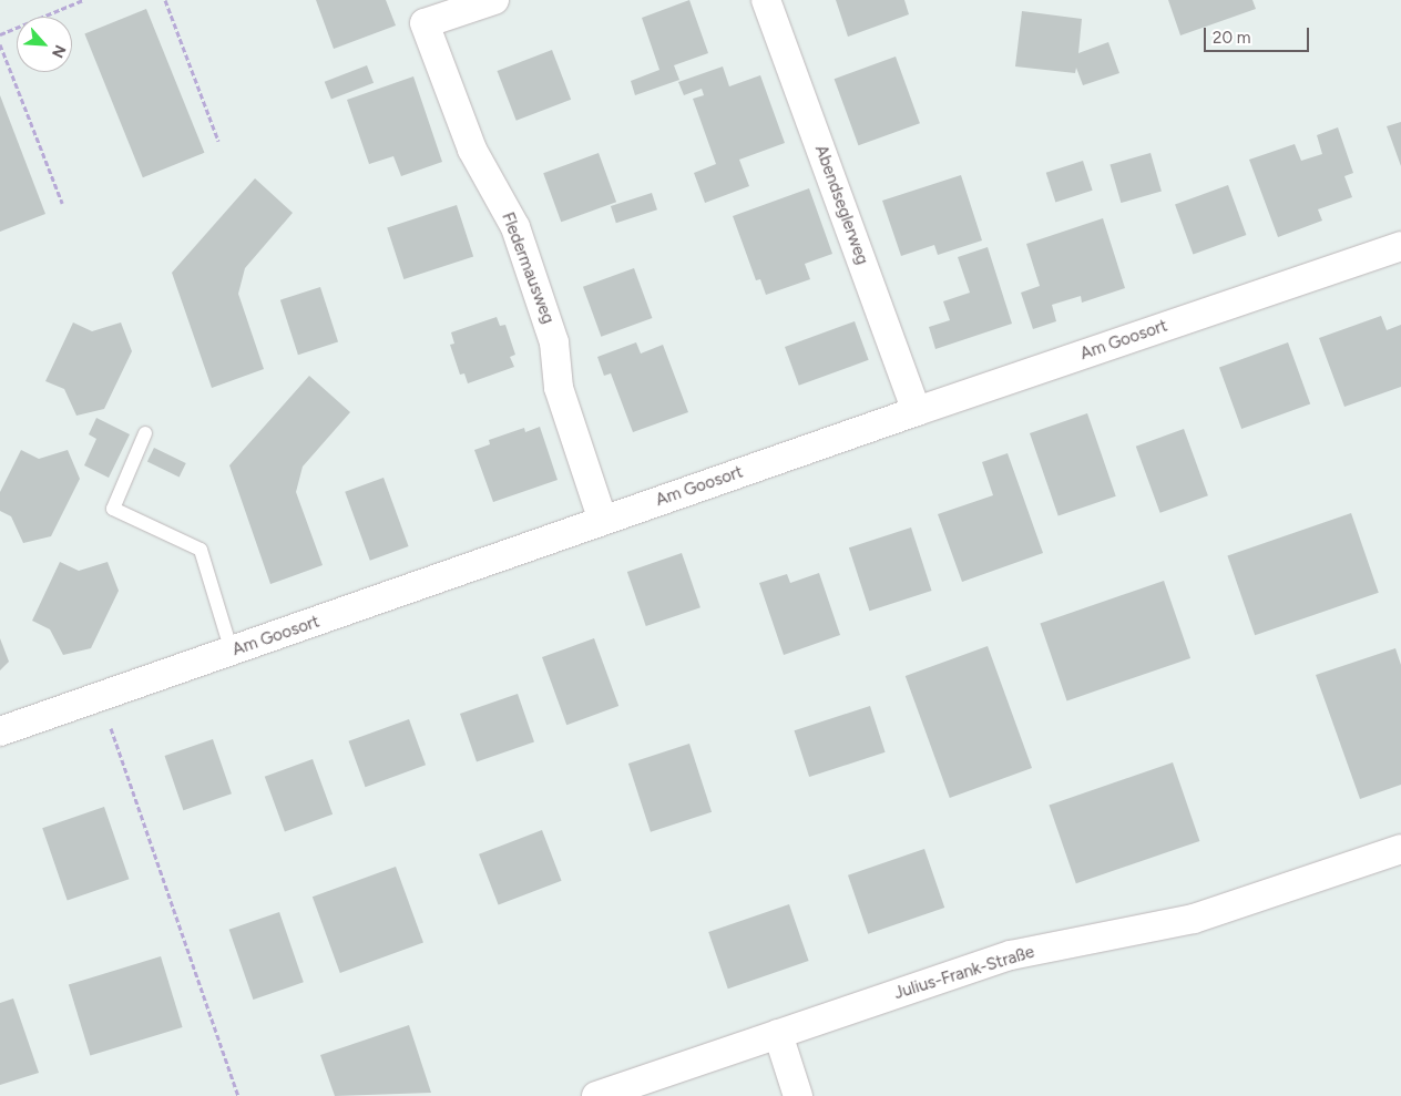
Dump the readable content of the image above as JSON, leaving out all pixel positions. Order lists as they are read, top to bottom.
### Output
{
  "streets": {
    "street": [
      "Abendseglerweg",
      "Fledermausweg",
      "Am Goosort",
      "Julius-Frank-Straße"
    ]
  },
  "crossings": [
    ["Abendseglerweg", "Am Goosort"],
    ["Fledermausweg", "Am Goosort"]
  ],
  "scale_bar": "20 m",
  "north": "bottom right"
}
